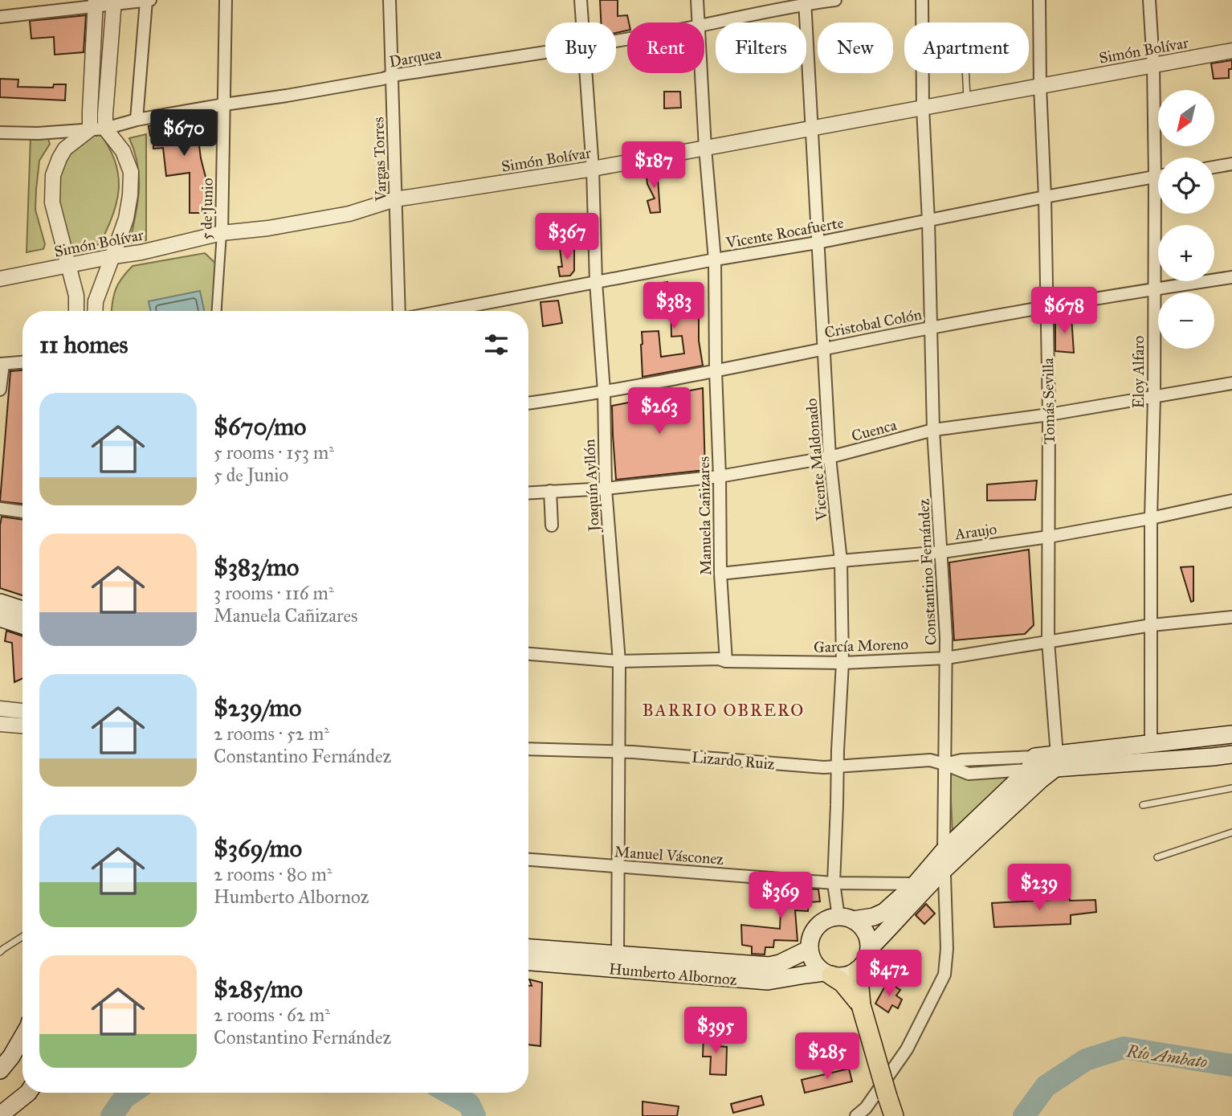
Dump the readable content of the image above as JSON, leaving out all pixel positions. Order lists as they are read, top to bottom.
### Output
{
  "streets": {
    "main road": ["Lizardo Ruiz", "Humberto Albornoz"],
    "street": [
      "Simón Bolívar",
      "Darquea",
      "Vargas Torres",
      "5 de Junio",
      "Vicente Rocafuerte",
      "Cristobal Colón",
      "Eloy Alfaro",
      "Tomás Sevilla",
      "Cuenca",
      "Vicente Maldonado",
      "Joaquín Ayllón",
      "Manuela Cañizares",
      "Araujo",
      "Constantino Fernández",
      "García Moreno",
      "Manuel Vásconez"
    ]
  },
  "crossings": [
    ["Simón Bolívar", "Vargas Torres"],
    ["Simón Bolívar", "5 de Junio"],
    ["Simón Bolívar", "Eloy Alfaro"],
    ["Simón Bolívar", "Tomás Sevilla"],
    ["Simón Bolívar", "Vicente Maldonado"],
    ["Simón Bolívar", "Joaquín Ayllón"],
    ["Simón Bolívar", "Manuela Cañizares"],
    ["Simón Bolívar", "Constantino Fernández"],
    ["Darquea", "Vargas Torres"],
    ["Darquea", "5 de Junio"],
    ["Darquea", "Vicente Maldonado"],
    ["Vicente Rocafuerte", "Eloy Alfaro"],
    ["Vicente Rocafuerte", "Tomás Sevilla"],
    ["Vicente Rocafuerte", "Vicente Maldonado"],
    ["Vicente Rocafuerte", "Joaquín Ayllón"],
    ["Vicente Rocafuerte", "Manuela Cañizares"],
    ["Vicente Rocafuerte", "Constantino Fernández"],
    ["Cristobal Colón", "Eloy Alfaro"],
    ["Cristobal Colón", "Tomás Sevilla"],
    ["Cristobal Colón", "Vicente Maldonado"],
    ["Cristobal Colón", "Joaquín Ayllón"],
    ["Cristobal Colón", "Manuela Cañizares"],
    ["Cristobal Colón", "Constantino Fernández"],
    ["Eloy Alfaro", "Cuenca"],
    ["Eloy Alfaro", "Araujo"],
    ["Eloy Alfaro", "García Moreno"],
    ["Eloy Alfaro", "Lizardo Ruiz"],
    ["Tomás Sevilla", "Cuenca"],
    ["Tomás Sevilla", "Araujo"],
    ["Tomás Sevilla", "García Moreno"],
    ["Tomás Sevilla", "Lizardo Ruiz"],
    ["Cuenca", "Vicente Maldonado"],
    ["Cuenca", "Joaquín Ayllón"],
    ["Cuenca", "Manuela Cañizares"],
    ["Cuenca", "Constantino Fernández"],
    ["Vicente Maldonado", "Araujo"],
    ["Vicente Maldonado", "García Moreno"],
    ["Vicente Maldonado", "Lizardo Ruiz"],
    ["Vicente Maldonado", "Manuel Vásconez"],
    ["Vicente Maldonado", "Humberto Albornoz"],
    ["Joaquín Ayllón", "García Moreno"],
    ["Joaquín Ayllón", "Lizardo Ruiz"],
    ["Joaquín Ayllón", "Manuel Vásconez"],
    ["Joaquín Ayllón", "Humberto Albornoz"],
    ["Manuela Cañizares", "Araujo"],
    ["Manuela Cañizares", "García Moreno"],
    ["Araujo", "Constantino Fernández"],
    ["Constantino Fernández", "García Moreno"],
    ["Constantino Fernández", "Lizardo Ruiz"]
  ],
  "districts": ["BARRIO OBRERO"],
  "water": ["Río Ambato"],
  "north": "bottom left",
  "page": {
    "chip": [
      "Buy",
      "Rent",
      "Filters",
      "New",
      "Apartment"
    ],
    "map_buttons": ["+", "−"],
    "price": [
      "$670",
      "$187",
      "$367",
      "$383",
      "$678",
      "$263",
      "$239",
      "$369",
      "$472",
      "$395",
      "$285"
    ],
    "heading": "11 homes",
    "list": [
      {
        "name": "$670/mo",
        "note": "5 rooms · 153 m² · 5 de Junio"
      },
      {
        "name": "$383/mo",
        "note": "3 rooms · 116 m² · Manuela Cañizares"
      },
      {
        "name": "$239/mo",
        "note": "2 rooms · 52 m² · Constantino Fernández"
      },
      {
        "name": "$369/mo",
        "note": "2 rooms · 80 m² · Humberto Albornoz"
      },
      {
        "name": "$285/mo",
        "note": "2 rooms · 62 m² · Constantino Fernández"
      }
    ]
  }
}
